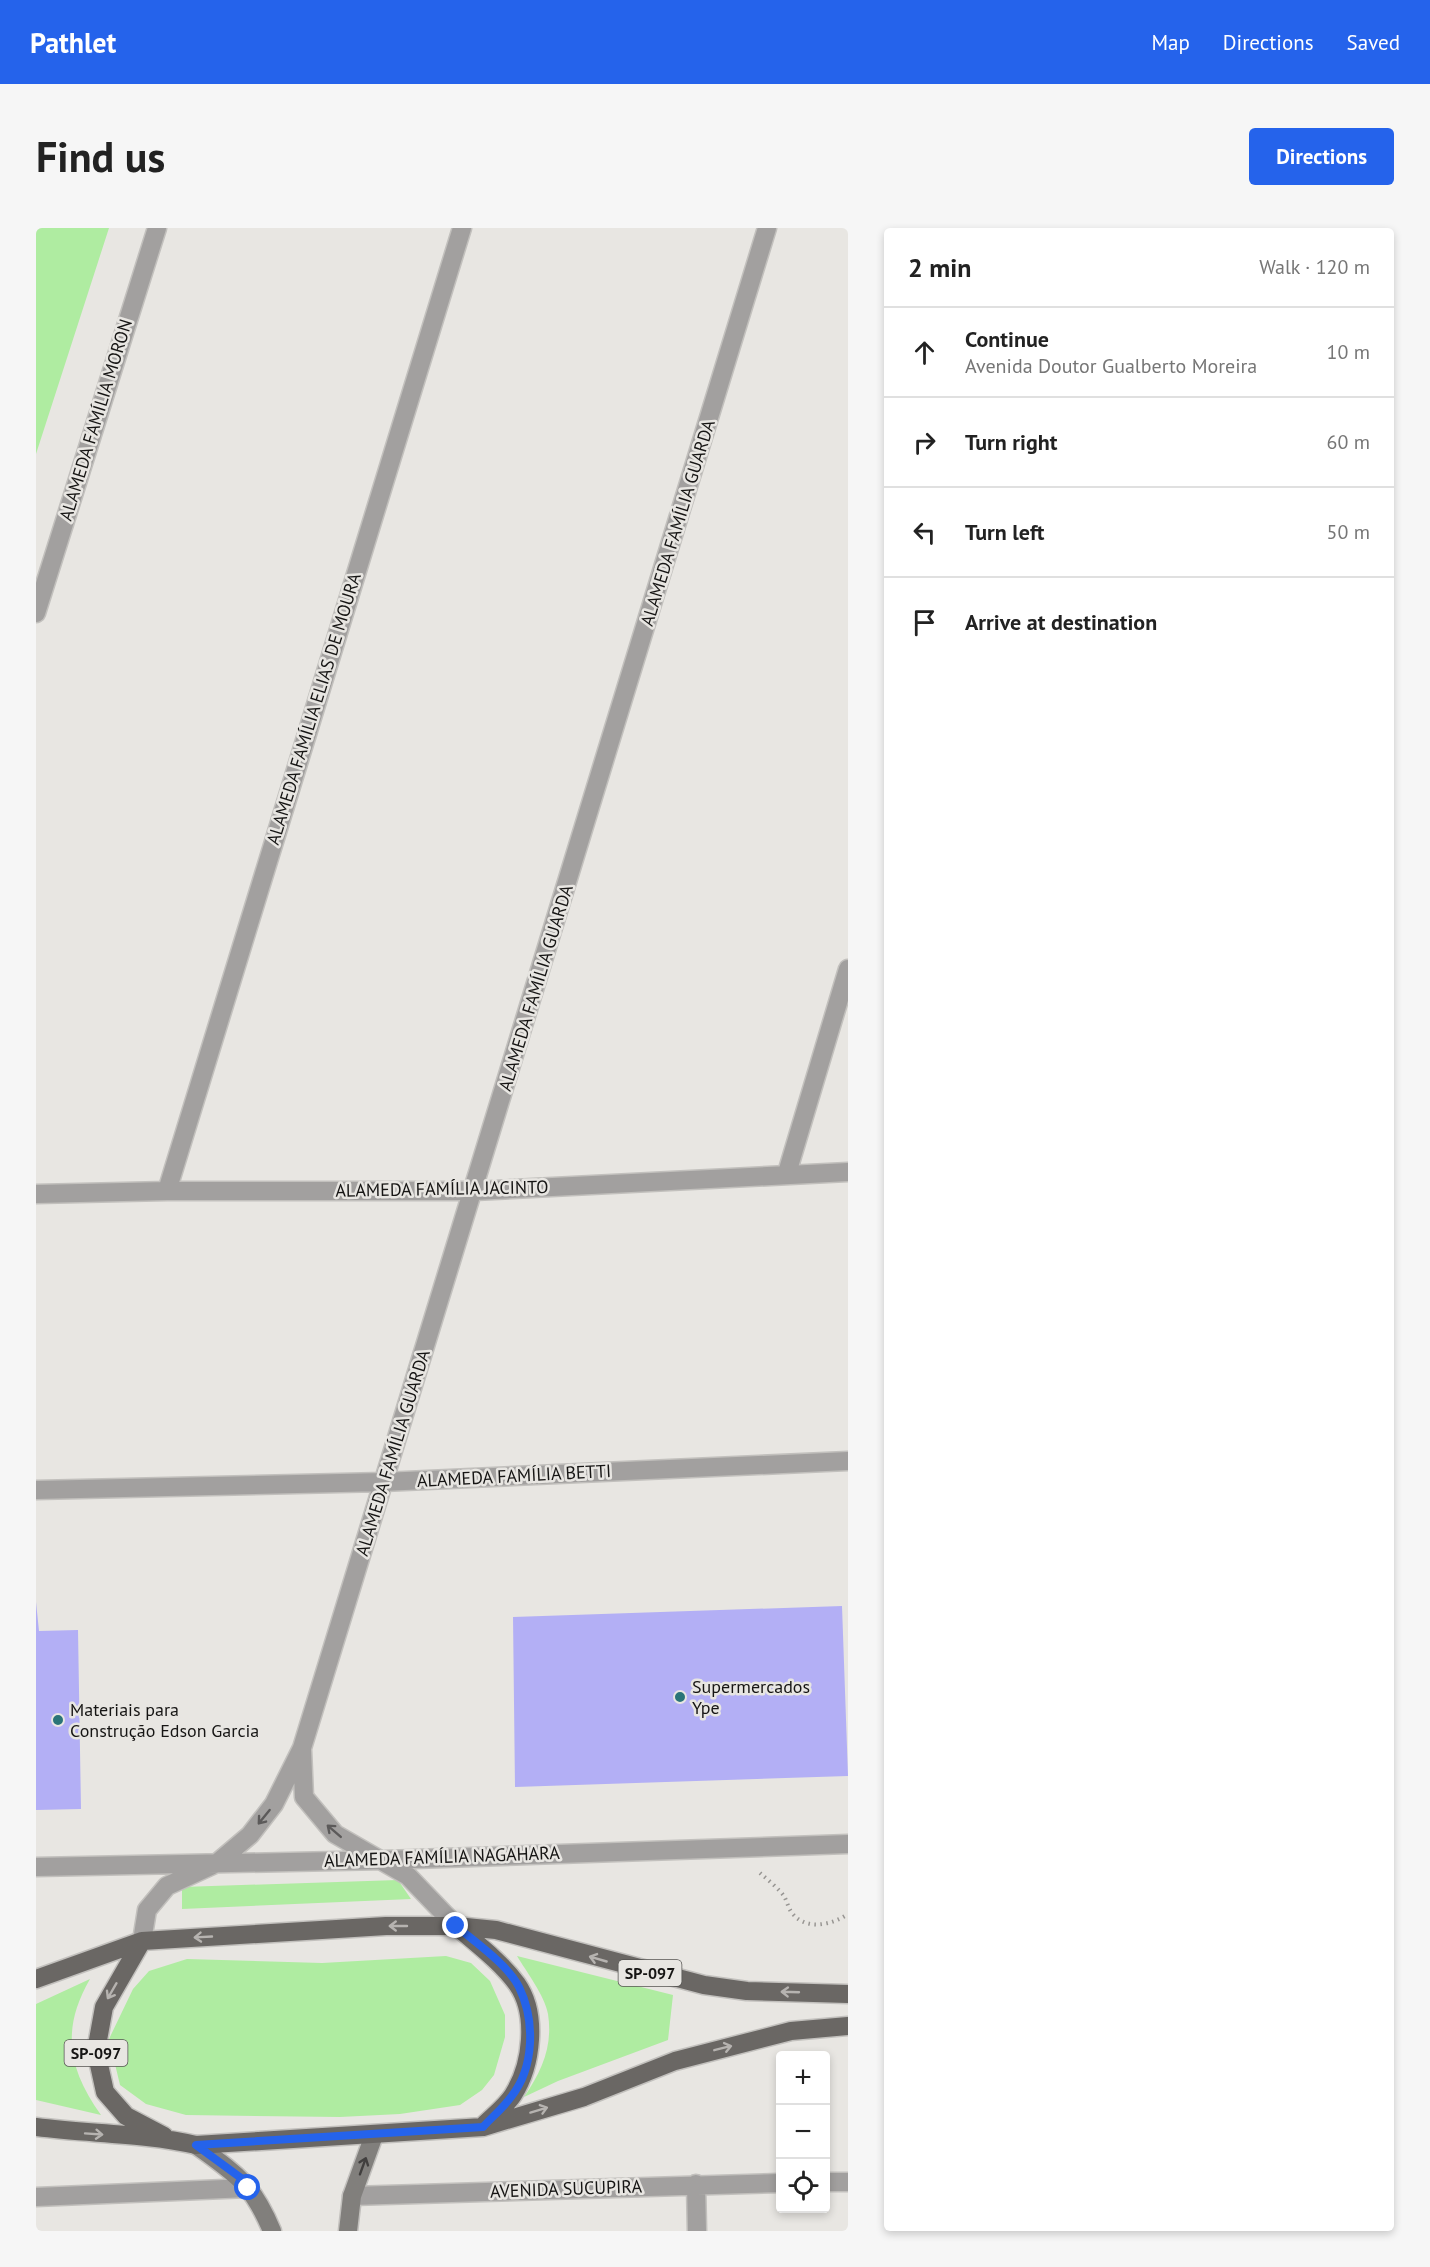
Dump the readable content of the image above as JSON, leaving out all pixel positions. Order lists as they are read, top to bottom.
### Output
{
  "streets": {
    "main road": ["SP-097"],
    "street": [
      "ALAMEDA FAMÍLIA MORON",
      "ALAMEDA FAMÍLIA GUARDA",
      "ALAMEDA FAMÍLIA ELIAS DE MOURA",
      "ALAMEDA FAMÍLIA JACINTO",
      "ALAMEDA FAMÍLIA BETTI",
      "ALAMEDA FAMÍLIA NAGAHARA",
      "AVENIDA SUCUPIRA"
    ]
  },
  "crossings": [
    ["ALAMEDA FAMÍLIA GUARDA", "ALAMEDA FAMÍLIA JACINTO"],
    ["ALAMEDA FAMÍLIA GUARDA", "ALAMEDA FAMÍLIA BETTI"],
    ["ALAMEDA FAMÍLIA GUARDA", "ALAMEDA FAMÍLIA NAGAHARA"],
    ["ALAMEDA FAMÍLIA GUARDA", "SP-097"],
    ["ALAMEDA FAMÍLIA ELIAS DE MOURA", "ALAMEDA FAMÍLIA JACINTO"]
  ],
  "places": ["Supermercados Ype", "Materiais para Construção Edson Garcia"],
  "page": {
    "header": "Pathlet",
    "nav": ["Map", "Directions", "Saved"],
    "buttons": "Directions",
    "title": "Find us",
    "heading": ["2 min", "Walk · 120 m"],
    "list": [
      ["Continue", "Avenida Doutor Gualberto Moreira", "10 m"],
      ["Turn right", "60 m"],
      ["Turn left", "50 m"],
      "Arrive at destination"
    ],
    "map_buttons": ["+", "−"]
  }
}
